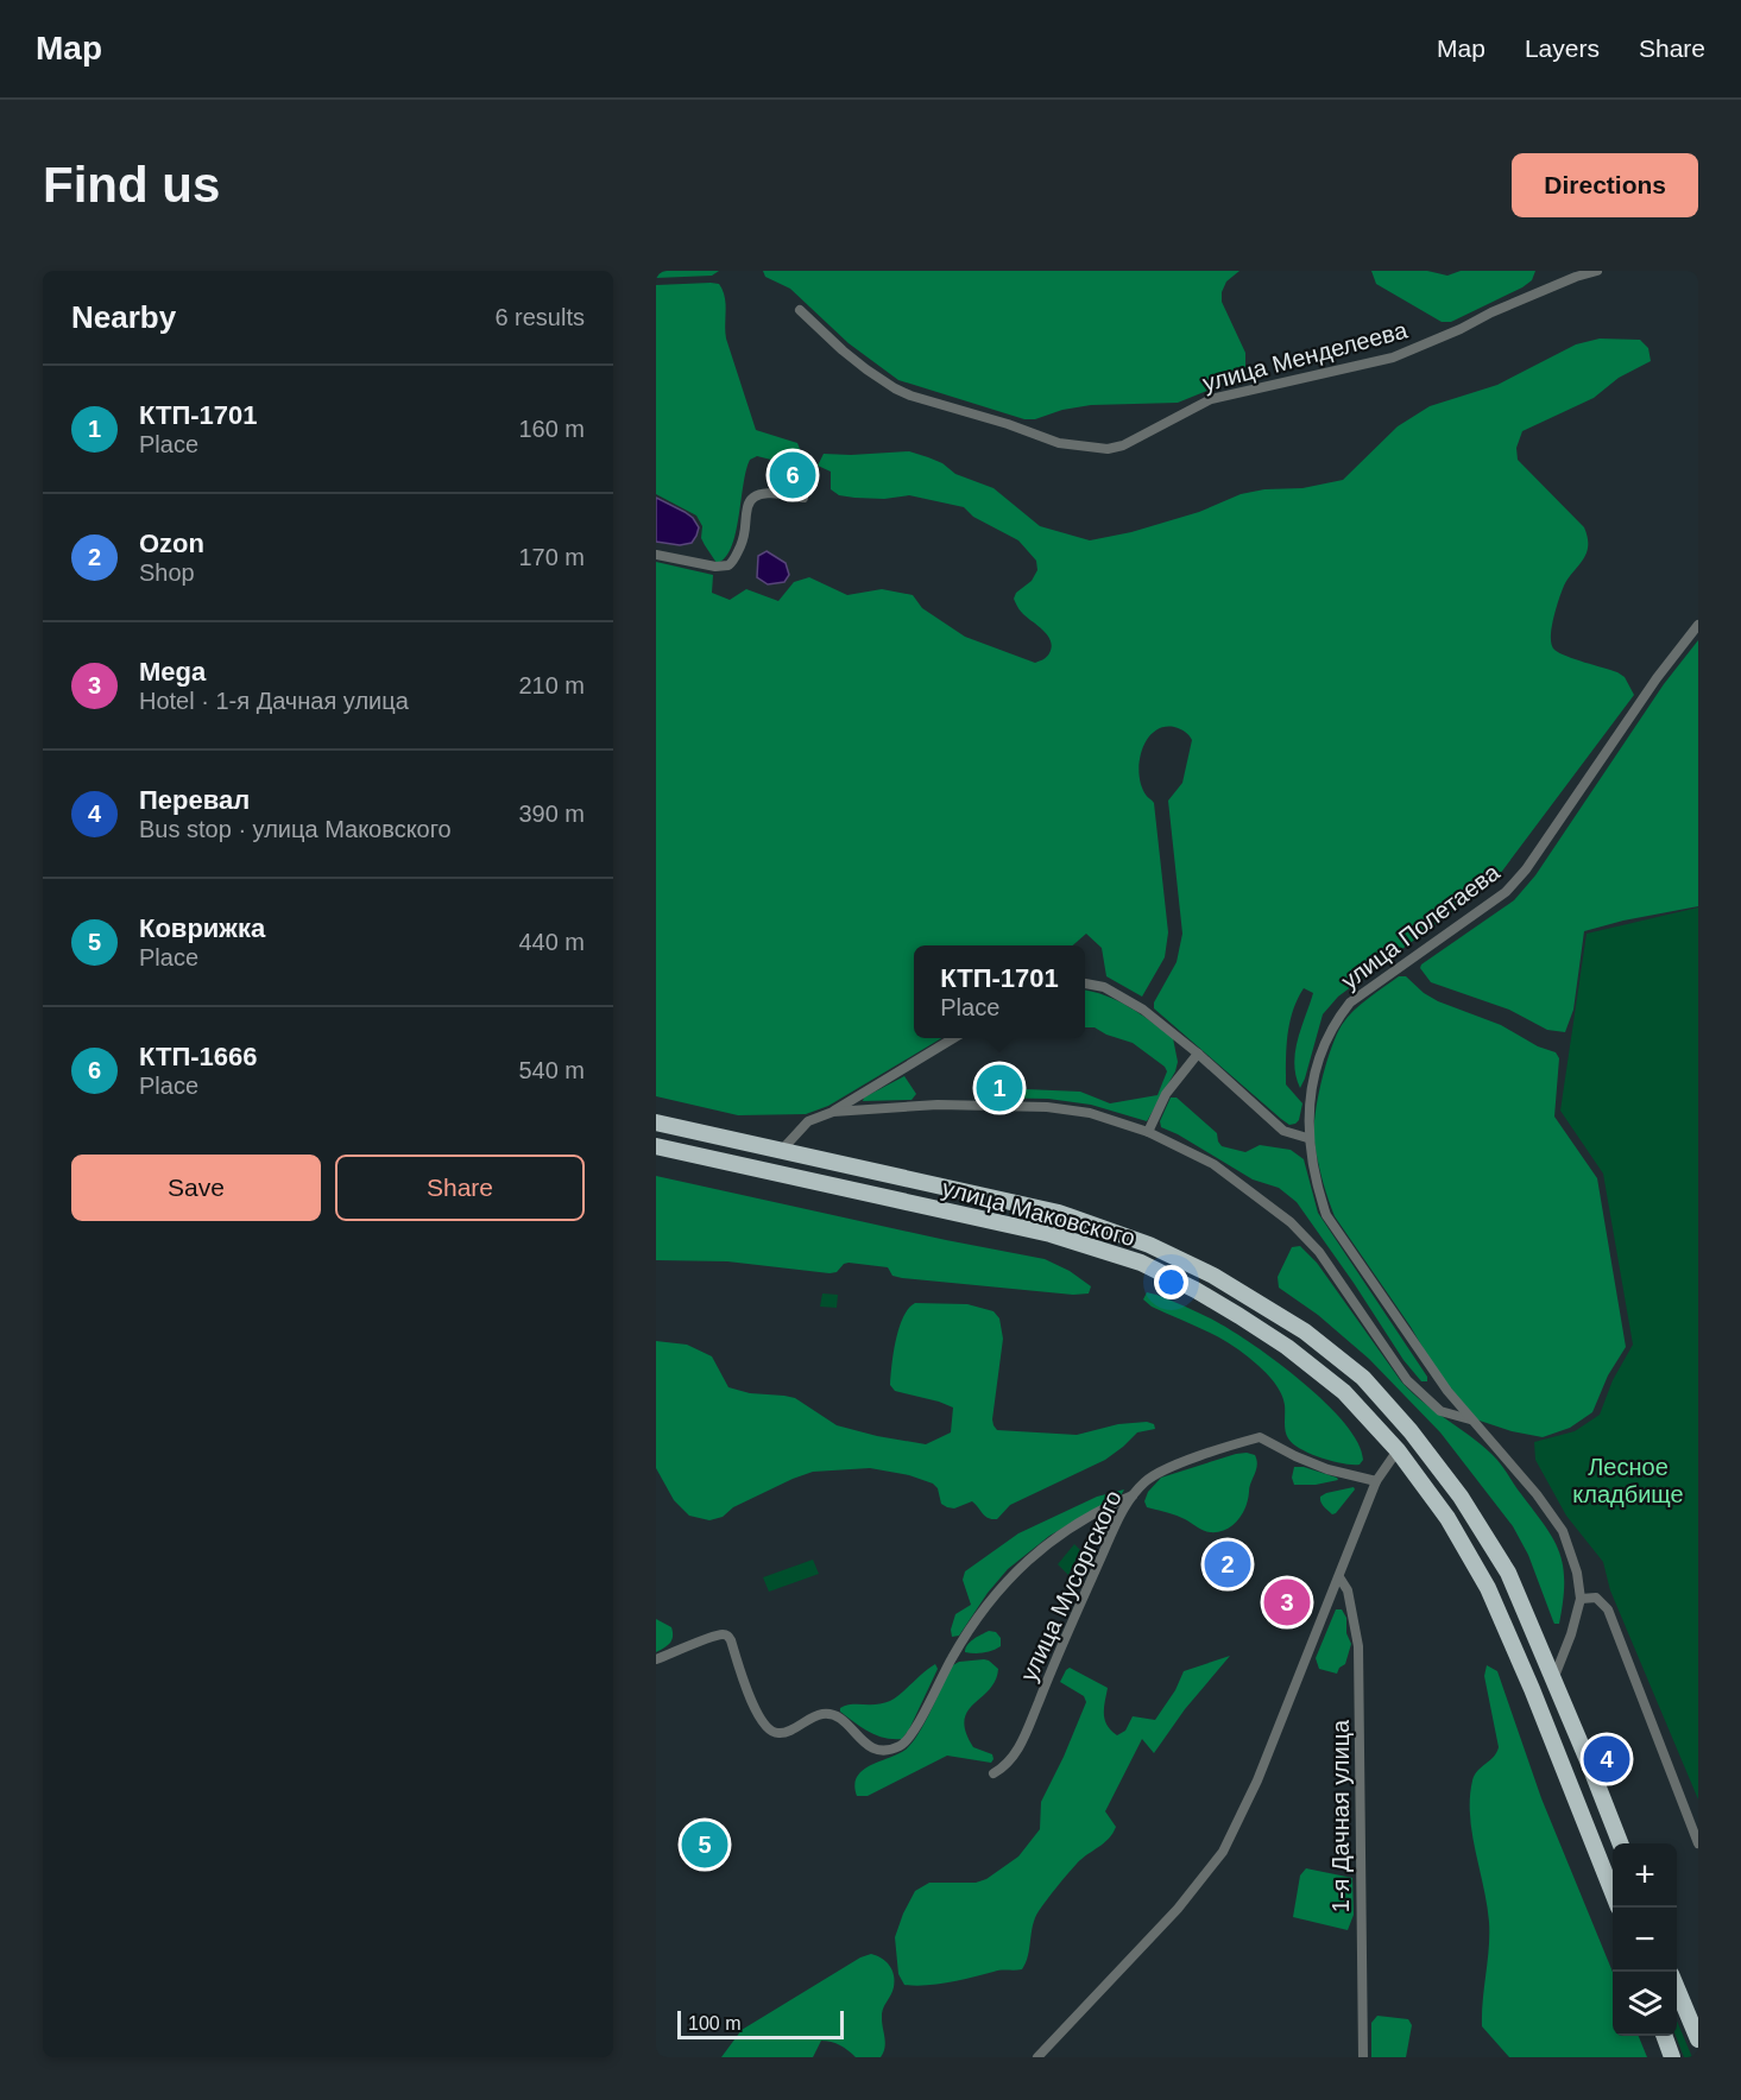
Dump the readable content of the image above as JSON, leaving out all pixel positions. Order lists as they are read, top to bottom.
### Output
{
  "streets": {
    "highway": ["улица Маковского"],
    "street": [
      "улица Менделеева",
      "улица Полетаева",
      "улица Мусоргского",
      "1-я Дачная улица"
    ]
  },
  "parks": ["Лесное кладбище"],
  "scale_bar": "100 m",
  "page": {
    "header": "Map",
    "nav": ["Map", "Layers", "Share"],
    "buttons": [
      "Directions",
      ["Save", "Share"]
    ],
    "title": "Find us",
    "heading": ["Nearby", "6 results"],
    "list": [
      {
        "mark": "1",
        "name": "КТП-1701",
        "note": "Place",
        "value": "160 m"
      },
      {
        "mark": "2",
        "name": "Ozon",
        "note": "Shop",
        "value": "170 m"
      },
      {
        "mark": "3",
        "name": "Mega",
        "note": "Hotel · 1-я Дачная улица",
        "value": "210 m"
      },
      {
        "mark": "4",
        "name": "Перевал",
        "note": "Bus stop · улица Маковского",
        "value": "390 m"
      },
      {
        "mark": "5",
        "name": "Коврижка",
        "note": "Place",
        "value": "440 m"
      },
      {
        "mark": "6",
        "name": "КТП-1666",
        "note": "Place",
        "value": "540 m"
      }
    ],
    "pins": [
      "6",
      "1",
      "2",
      "3",
      "4",
      "5"
    ],
    "popup": ["КТП-1701", "Place"],
    "map_buttons": ["+", "−"],
    "scale": "100 m"
  }
}
